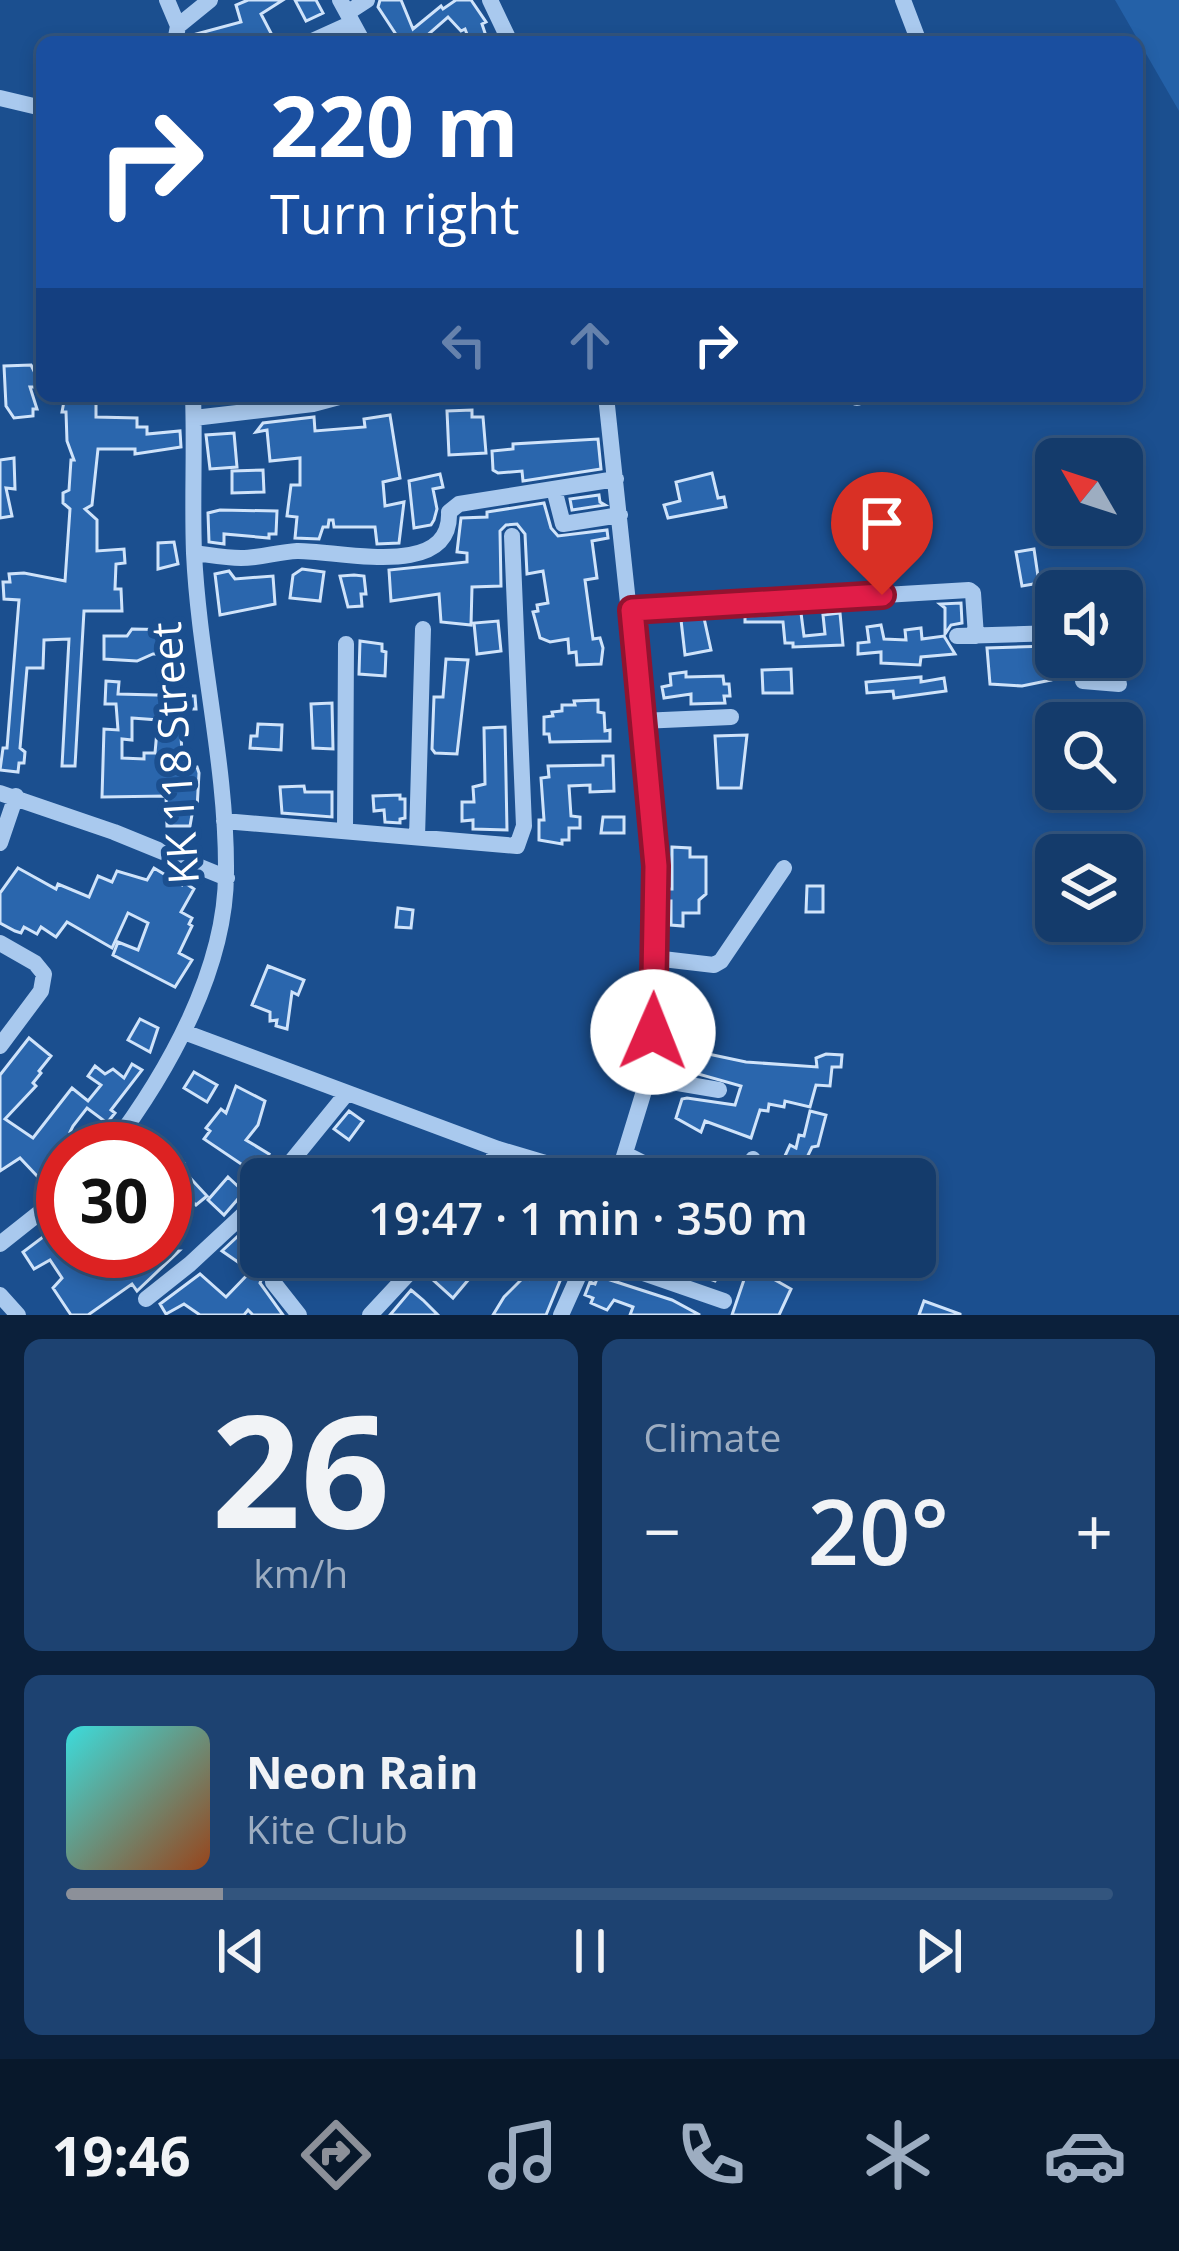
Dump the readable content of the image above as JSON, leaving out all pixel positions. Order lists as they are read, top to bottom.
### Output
{
  "streets": {
    "street": ["KK 118 Street"]
  },
  "north": "top left",
  "page": {
    "turn": ["220 m", "Turn right"],
    "limit": "30",
    "trip": "19:47 · 1 min · 350 m",
    "tile": [
      ["26", "km/h"],
      "Climate"
    ],
    "heat": ["−", "20°", "+"],
    "song": ["Neon Rain", "Kite Club"],
    "tabs": "19:46"
  }
}
